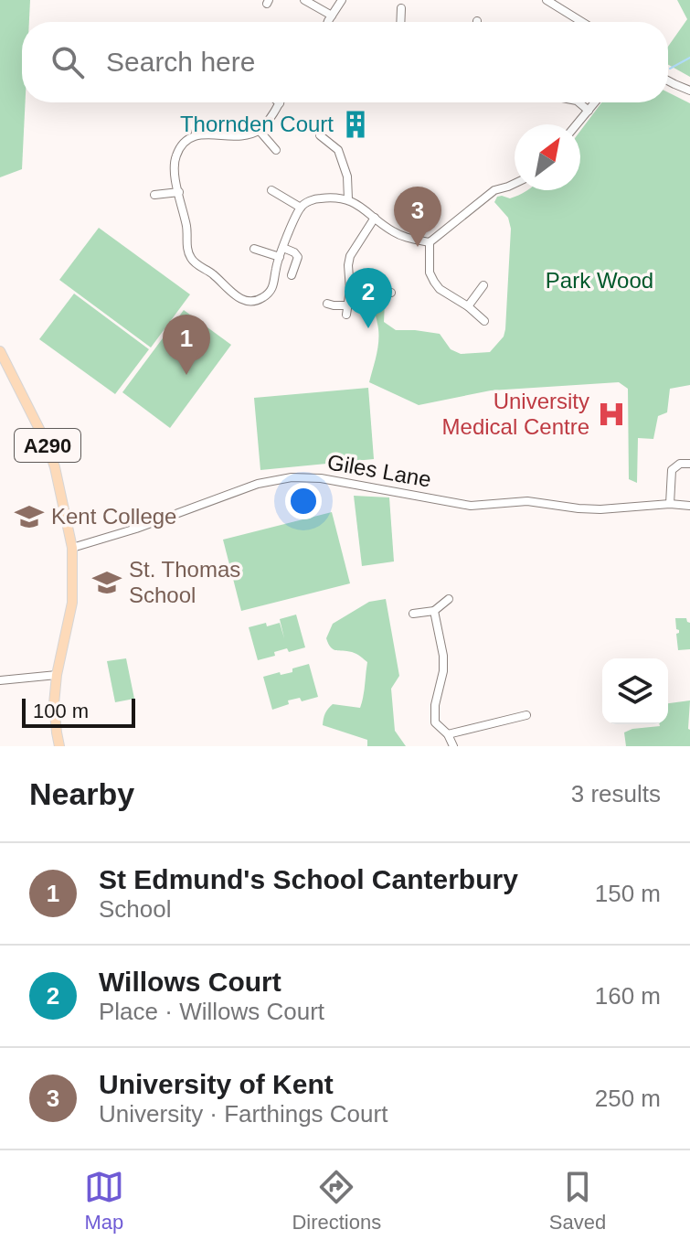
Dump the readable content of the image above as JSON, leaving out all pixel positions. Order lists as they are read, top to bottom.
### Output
{
  "streets": {
    "main road": ["A290"],
    "street": ["Giles Lane"]
  },
  "crossings": [
    ["A290", "Giles Lane"]
  ],
  "parks": ["Park Wood"],
  "places": {
    "building": ["Thornden Court"],
    "hospital": ["University Medical Centre"],
    "school or university": ["Kent College", "St. Thomas School"]
  },
  "scale_bar": "100 m",
  "north": "top right",
  "page": {
    "search": "Search here",
    "pins": ["3", "2", "1"],
    "scale": "100 m",
    "heading": ["Nearby", "3 results"],
    "list": [
      {
        "mark": "1",
        "name": "St Edmund's School Canterbury",
        "note": "School",
        "value": "150 m"
      },
      {
        "mark": "2",
        "name": "Willows Court",
        "note": "Place · Willows Court",
        "value": "160 m"
      },
      {
        "mark": "3",
        "name": "University of Kent",
        "note": "University · Farthings Court",
        "value": "250 m"
      }
    ],
    "nav": ["Map", "Directions", "Saved"]
  }
}
